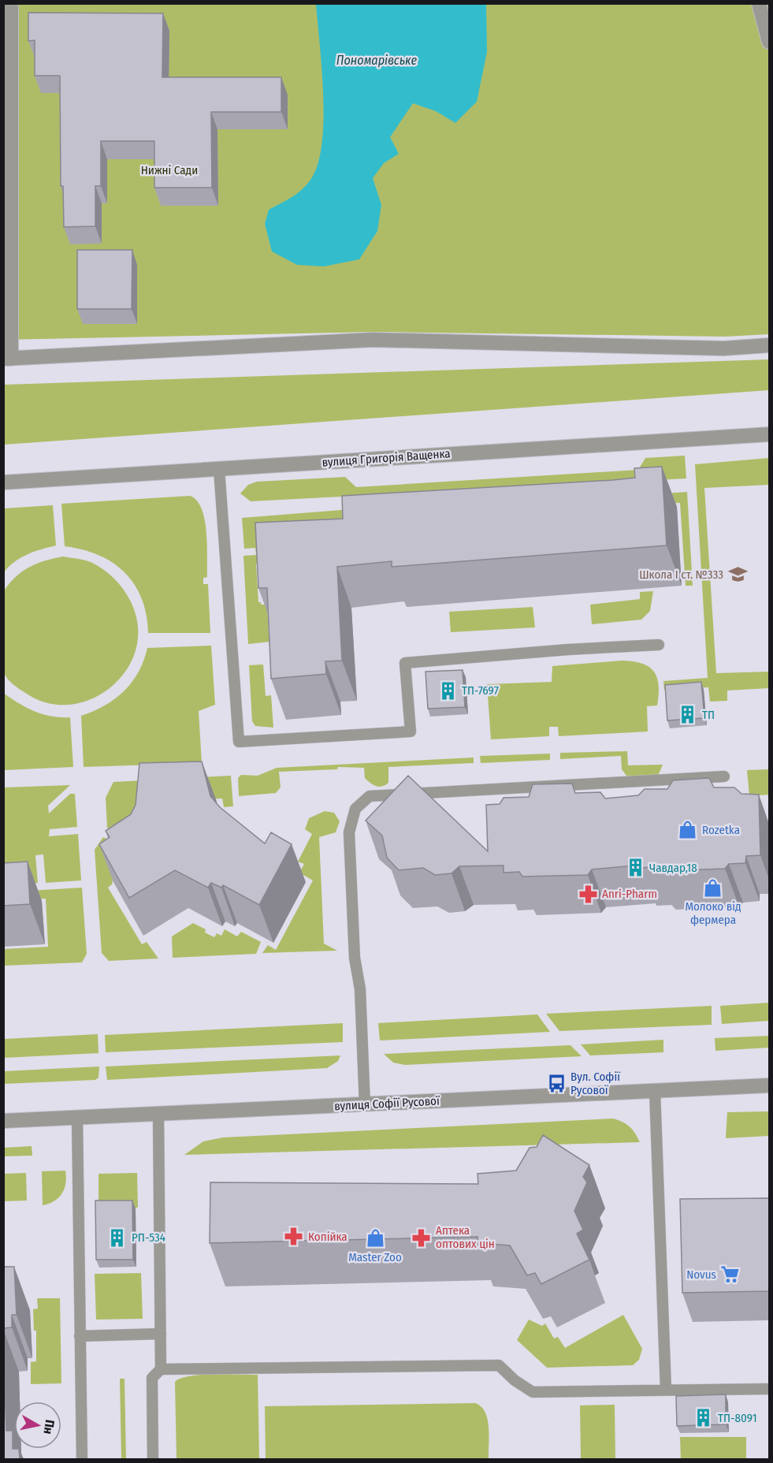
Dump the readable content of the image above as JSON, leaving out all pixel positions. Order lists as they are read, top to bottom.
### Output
{
  "streets": {
    "street": ["вулиця Григорія Ващенка", "вулиця Софії Русової"]
  },
  "water": ["Пономарівське"],
  "parks": ["Нижні Сади"],
  "places": {
    "school or university": ["Школа І ст. №333"],
    "building": [
      "ТП-7697",
      "ТП",
      "Чавдар,18",
      "РП-534",
      "ТП-8091"
    ],
    "shop": ["Rozetka", "Молоко від фермера", "Master Zoo"],
    "pharmacy": ["Anri-Pharm", "Копійка", "Аптека оптових цін"],
    "bus stop": ["Вул. Софії Русової"],
    "supermarket": ["Novus"]
  },
  "north": "right"
}
